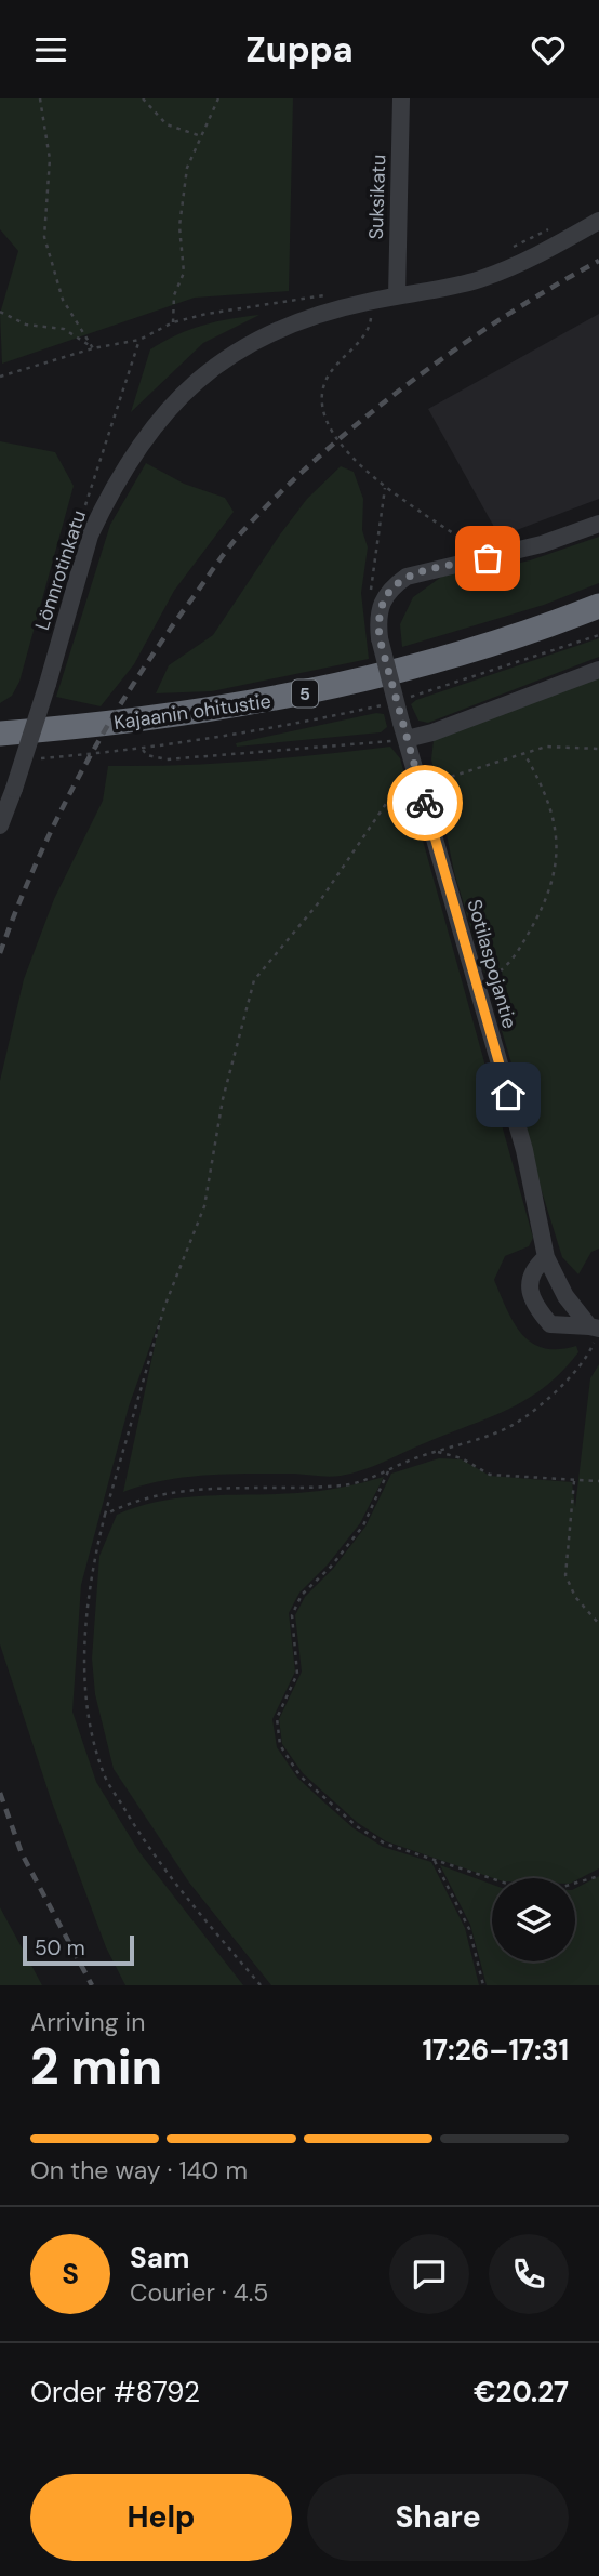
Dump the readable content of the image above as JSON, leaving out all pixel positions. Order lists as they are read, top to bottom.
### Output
{
  "streets": {
    "highway": ["5", "Kajaanin ohitustie"],
    "street": ["Suksikatu", "Lönnrotinkatu", "Sotilaspojantie"]
  },
  "crossings": [
    ["Suksikatu", "Lönnrotinkatu"]
  ],
  "scale_bar": "50 m",
  "page": {
    "header": "Zuppa",
    "scale": "50 m",
    "heading": ["2 min", "Arriving in", "17:26–17:31"],
    "panel": [
      "Sam",
      "Courier · 4.5",
      "Order #8792",
      "€20.27"
    ],
    "bar": "On the way · 140 m",
    "round": "S",
    "buttons": ["Help", "Share"]
  }
}
